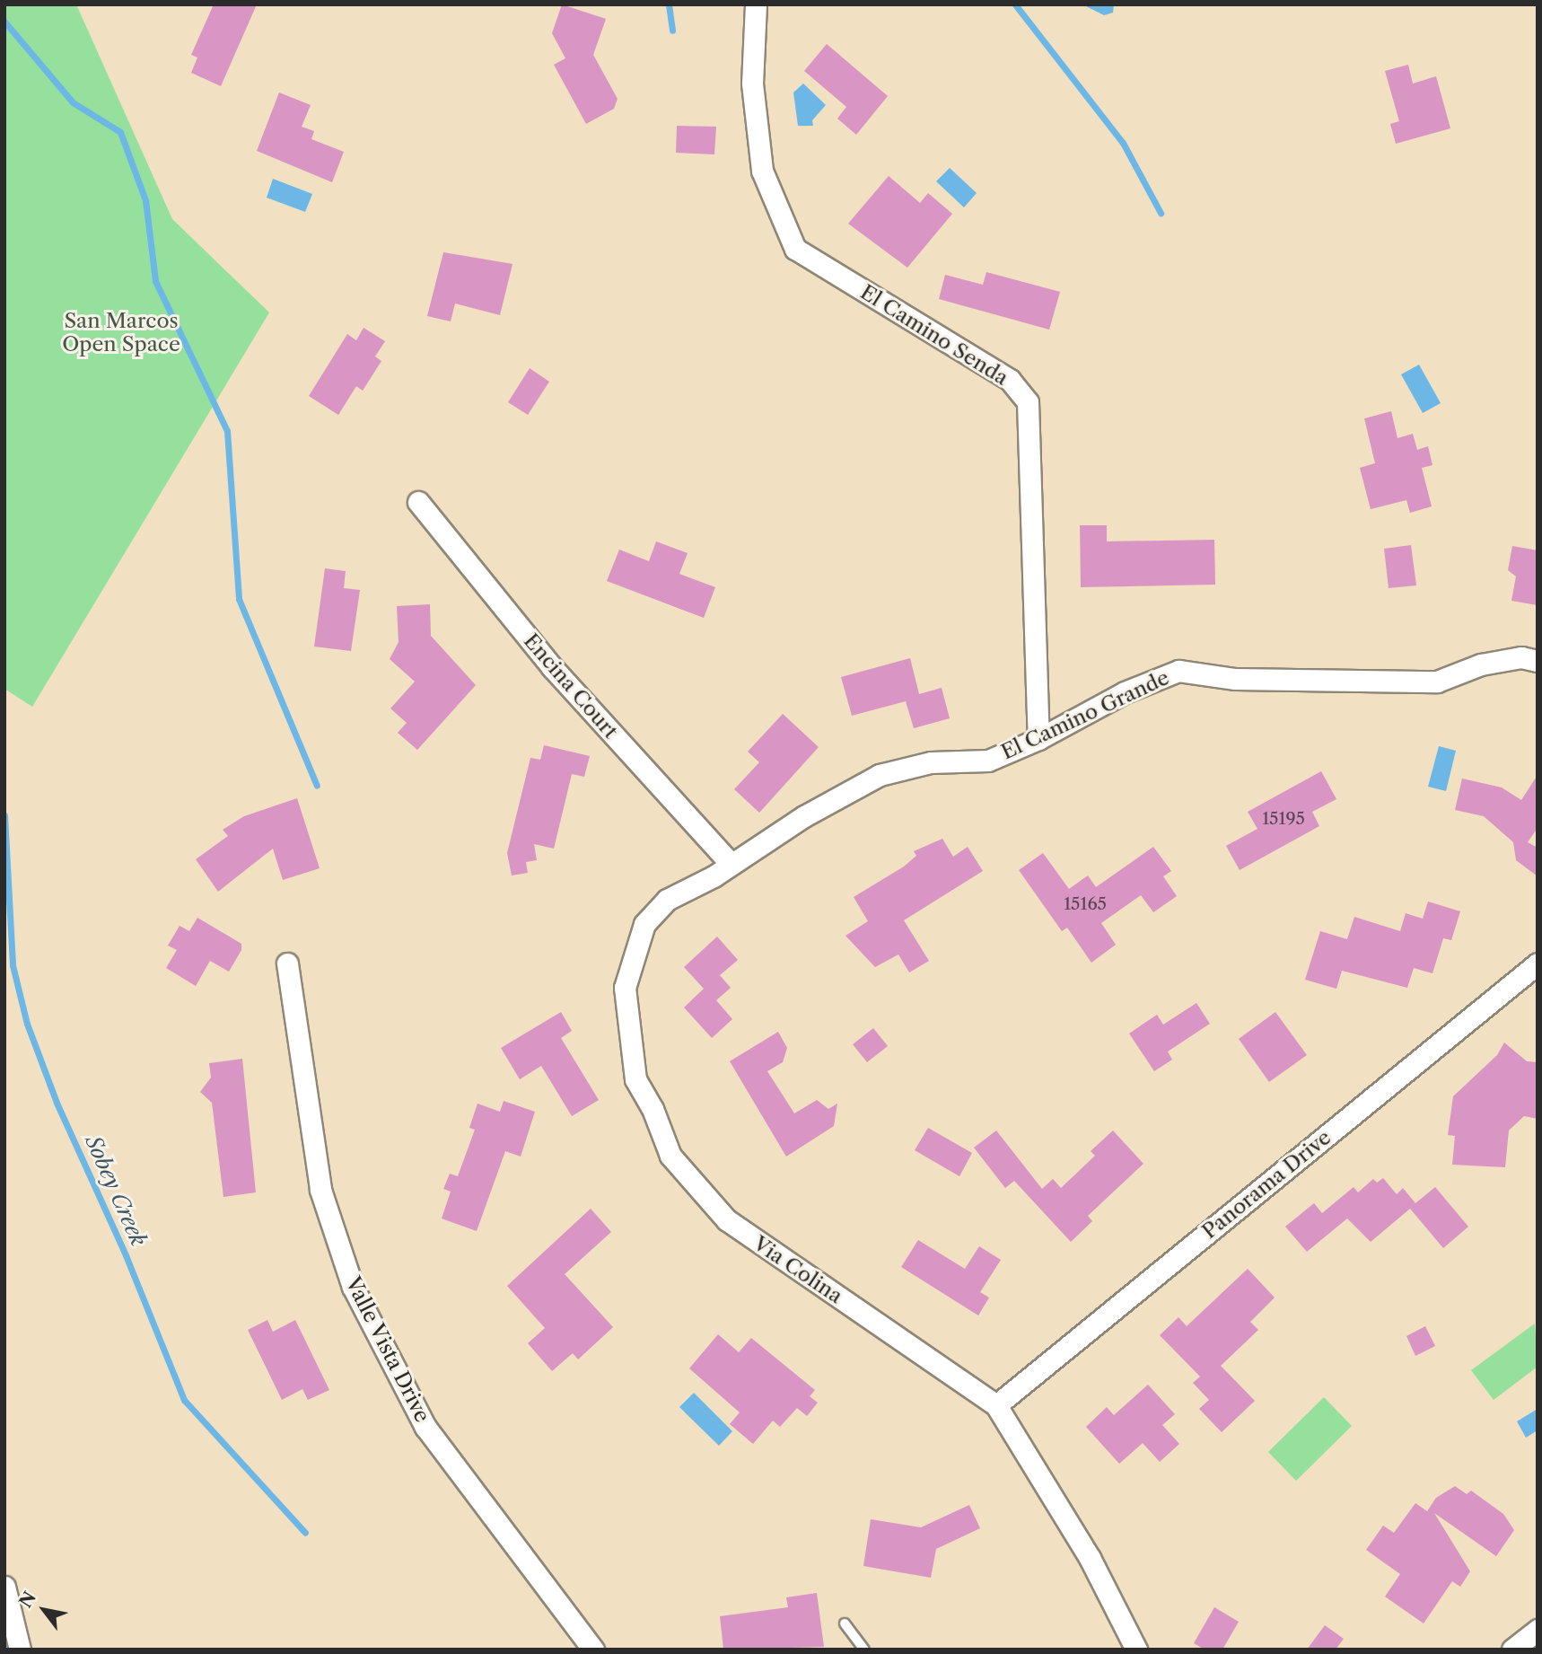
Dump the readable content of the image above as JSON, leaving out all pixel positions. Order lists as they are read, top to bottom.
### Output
{
  "streets": {
    "street": [
      "El Camino Senda",
      "Encina Court",
      "El Camino Grande",
      "Panorama Drive",
      "Via Colina",
      "Valle Vista Drive"
    ]
  },
  "crossings": [
    ["El Camino Senda", "El Camino Grande"],
    ["Encina Court", "El Camino Grande"],
    ["Encina Court", "Via Colina"],
    ["El Camino Grande", "Via Colina"],
    ["Panorama Drive", "Via Colina"]
  ],
  "water": ["Sobey Creek"],
  "parks": ["San Marcos Open Space"],
  "house_numbers": ["15195", "15165"],
  "north": "top left"
}
